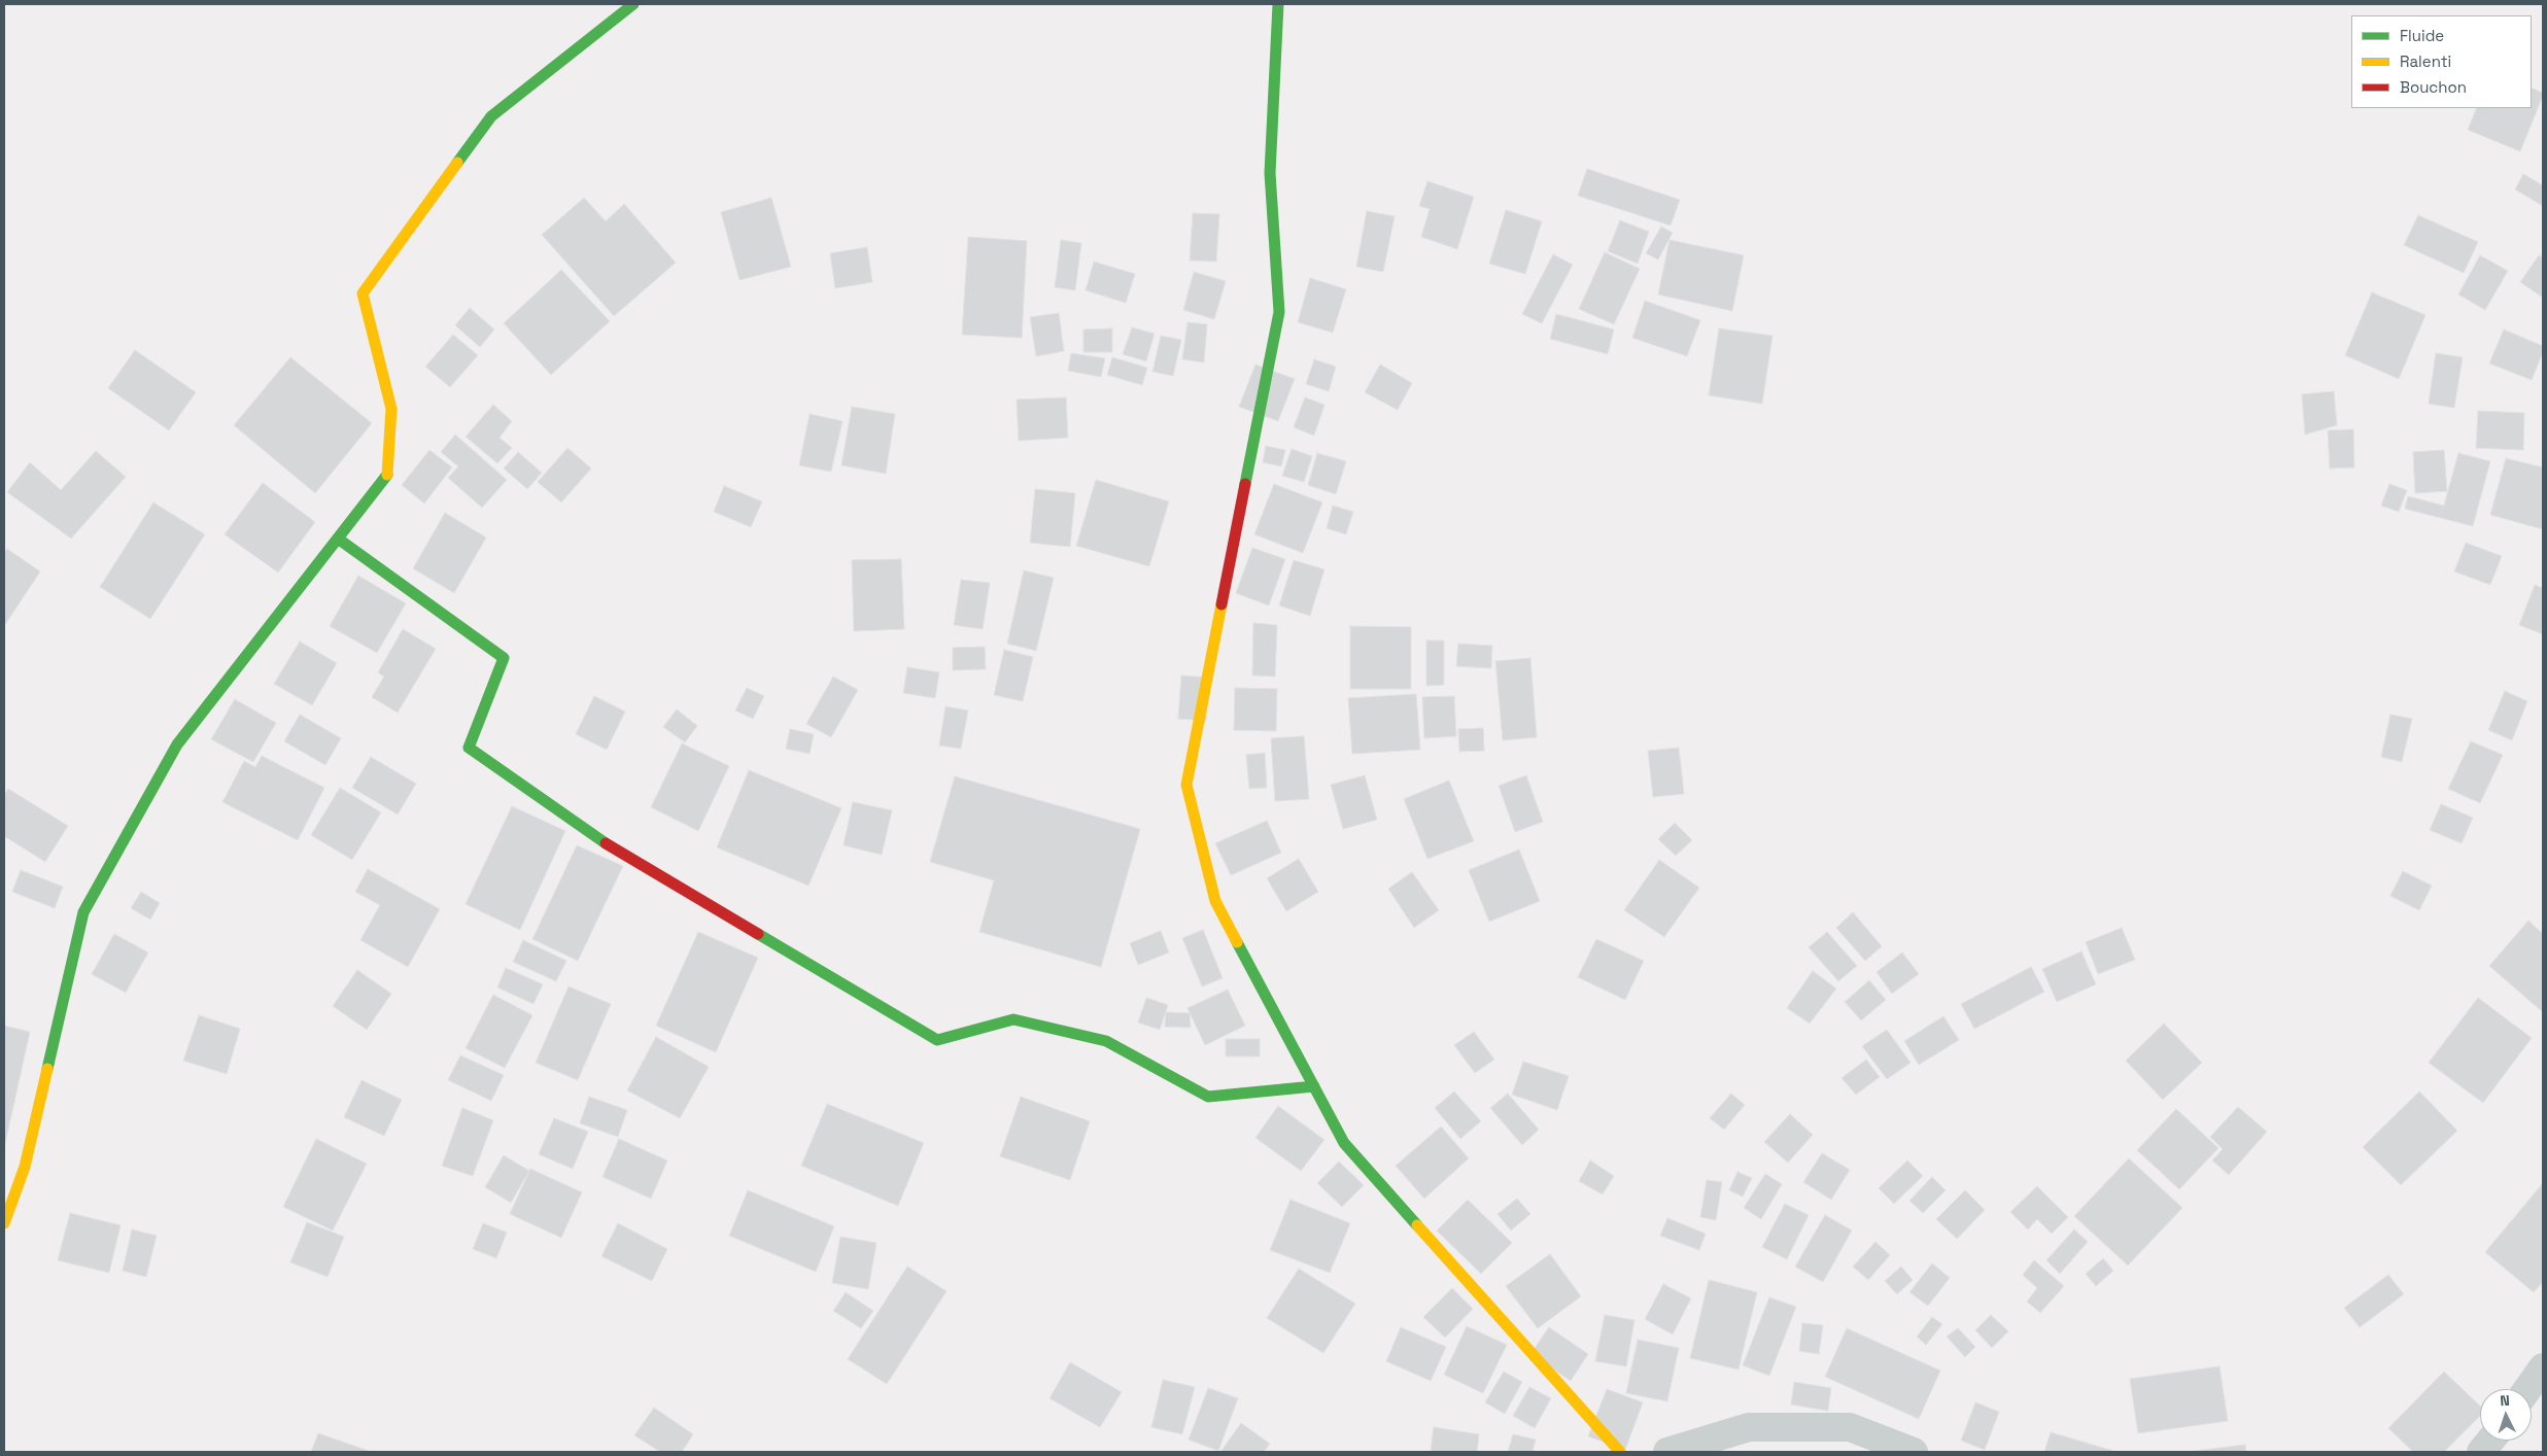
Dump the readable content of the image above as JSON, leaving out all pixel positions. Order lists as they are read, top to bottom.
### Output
{
  "legend": ["Fluide", "Ralenti", "Bouchon"],
  "north": "top"
}
